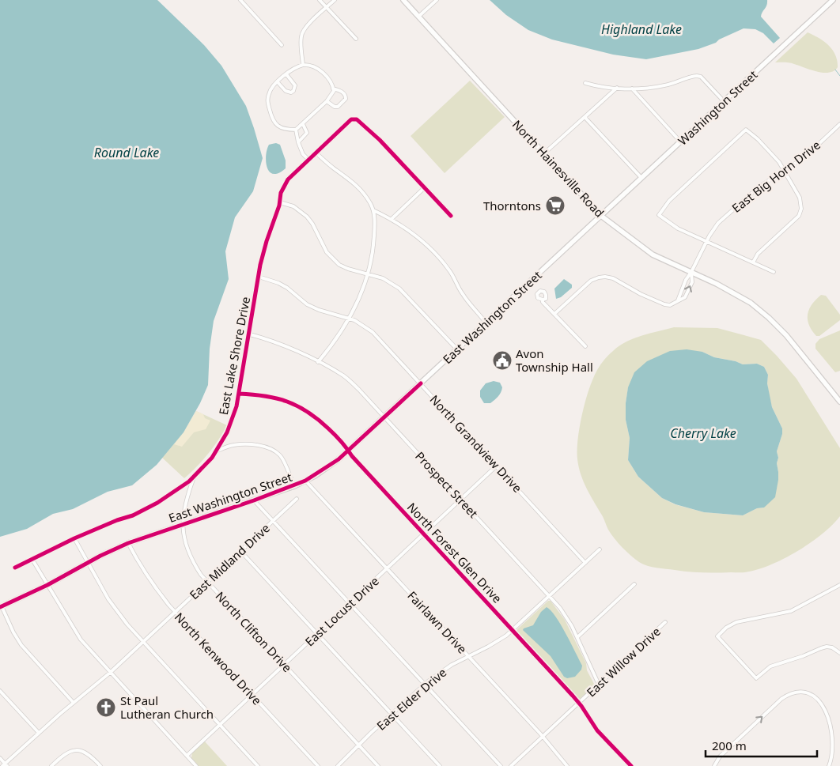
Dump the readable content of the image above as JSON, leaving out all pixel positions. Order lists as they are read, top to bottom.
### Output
{
  "streets": {
    "main road": ["Washington Street", "North Hainesville Road", "East Washington Street"],
    "street": [
      "East Big Horn Drive",
      "East Lake Shore Drive",
      "North Grandview Drive",
      "Prospect Street",
      "North Forest Glen Drive",
      "East Midland Drive",
      "East Locust Drive",
      "Fairlawn Drive",
      "North Clifton Drive",
      "North Kenwood Drive",
      "East Willow Drive",
      "East Elder Drive"
    ]
  },
  "crossings": [
    ["Washington Street", "North Hainesville Road"],
    ["Washington Street", "East Washington Street"],
    ["North Hainesville Road", "East Big Horn Drive"],
    ["North Hainesville Road", "East Washington Street"],
    ["East Washington Street", "North Grandview Drive"],
    ["East Washington Street", "Prospect Street"],
    ["East Washington Street", "North Forest Glen Drive"],
    ["East Washington Street", "Fairlawn Drive"],
    ["East Washington Street", "North Clifton Drive"],
    ["East Washington Street", "North Kenwood Drive"],
    ["East Lake Shore Drive", "North Grandview Drive"],
    ["East Lake Shore Drive", "Prospect Street"],
    ["East Lake Shore Drive", "North Forest Glen Drive"],
    ["East Lake Shore Drive", "North Clifton Drive"],
    ["North Grandview Drive", "East Locust Drive"],
    ["North Grandview Drive", "East Elder Drive"],
    ["Prospect Street", "East Locust Drive"],
    ["Prospect Street", "East Willow Drive"],
    ["Prospect Street", "East Elder Drive"],
    ["North Forest Glen Drive", "East Locust Drive"],
    ["North Forest Glen Drive", "East Willow Drive"],
    ["North Forest Glen Drive", "East Elder Drive"],
    ["East Midland Drive", "North Clifton Drive"],
    ["East Midland Drive", "North Kenwood Drive"],
    ["East Locust Drive", "Fairlawn Drive"],
    ["East Locust Drive", "North Clifton Drive"],
    ["East Locust Drive", "North Kenwood Drive"],
    ["Fairlawn Drive", "East Willow Drive"],
    ["Fairlawn Drive", "East Elder Drive"],
    ["North Clifton Drive", "East Elder Drive"]
  ],
  "water": ["Highland Lake", "Round Lake", "Cherry Lake"],
  "places": {
    "supermarket": ["Thorntons"],
    "public building": ["Avon Township Hall"],
    "church": ["St Paul Lutheran Church"]
  },
  "scale_bar": "200 m"
}
